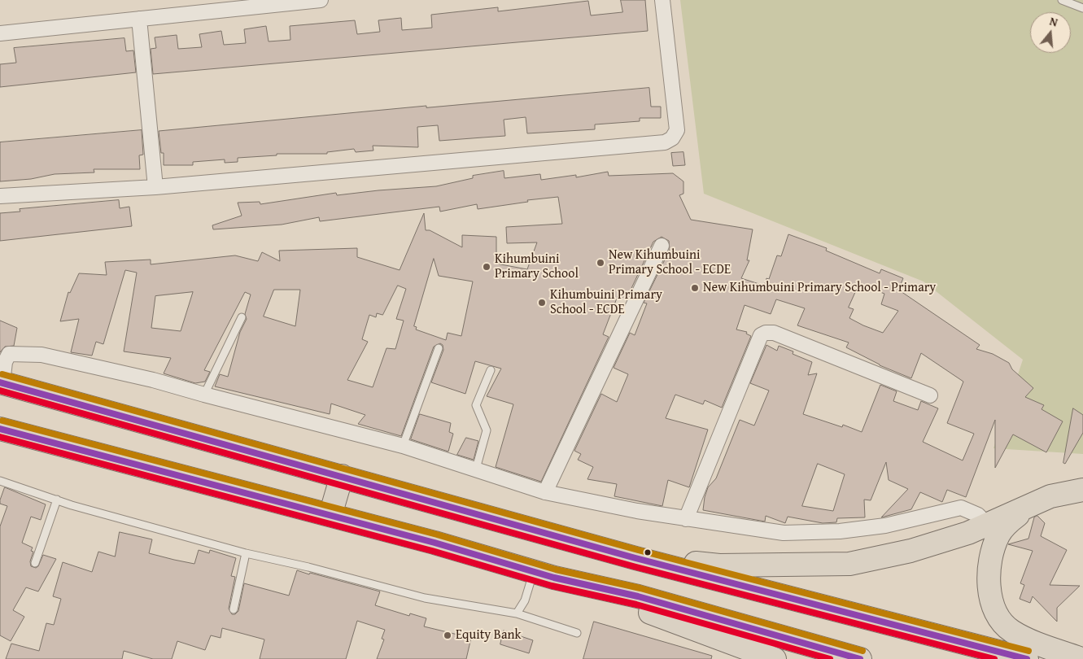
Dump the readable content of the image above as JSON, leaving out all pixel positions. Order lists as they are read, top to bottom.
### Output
{
  "places": [
    "New Kihumbuini Primary School - ECDE",
    "Kihumbuini Primary School",
    "New Kihumbuini Primary School - Primary",
    "Kihumbuini Primary School - ECDE",
    "Equity Bank"
  ],
  "north": "top"
}
